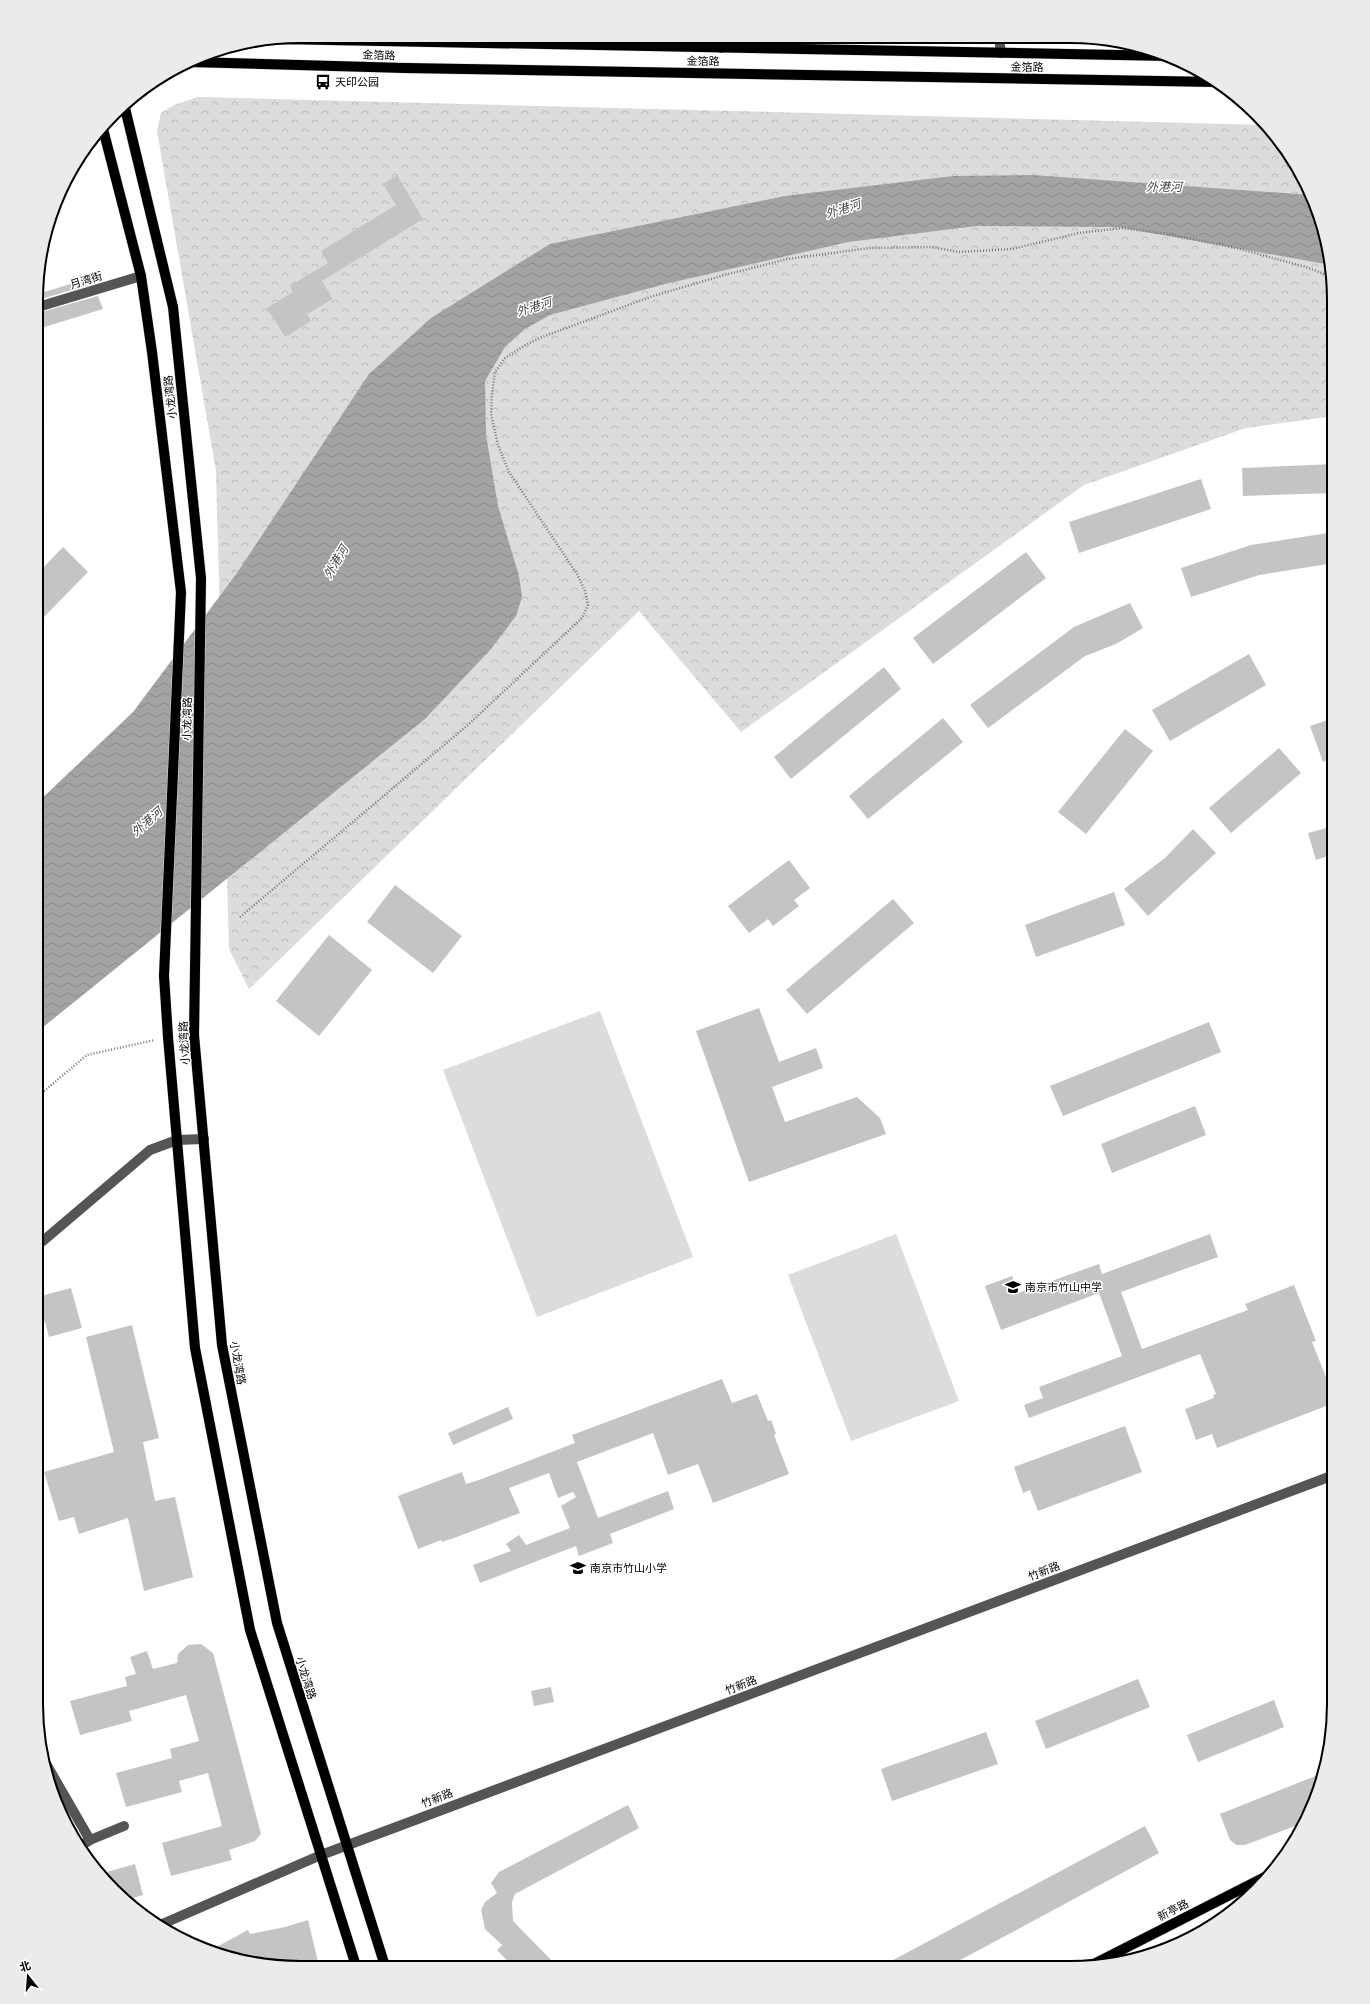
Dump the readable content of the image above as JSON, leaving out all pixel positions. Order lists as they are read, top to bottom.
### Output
{
  "streets": {
    "main road": ["金箔路", "小龙湾路", "新亭路"],
    "street": ["月湾街", "竹新路"]
  },
  "crossings": [
    ["月湾街", "小龙湾路"],
    ["小龙湾路", "竹新路"]
  ],
  "water": ["外港河"],
  "places": {
    "bus stop": ["天印公园"],
    "school or university": ["南京市竹山中学", "南京市竹山小学"]
  },
  "north": "top"
}
